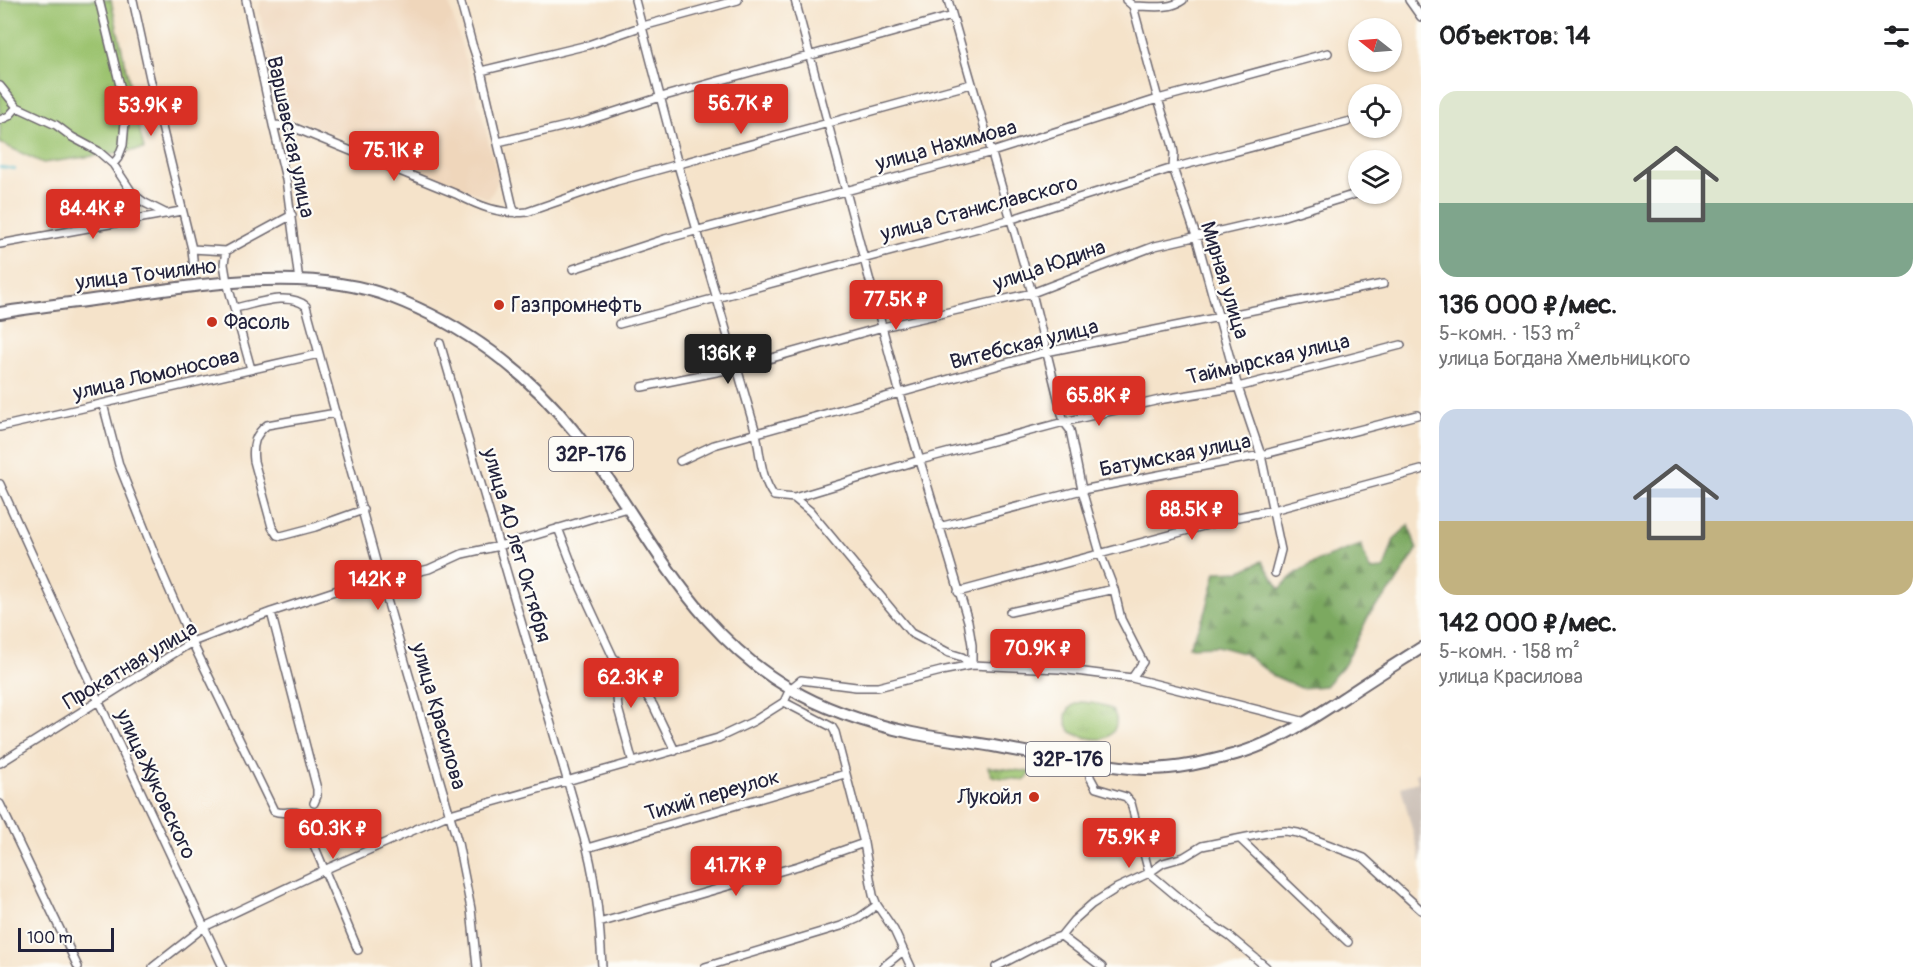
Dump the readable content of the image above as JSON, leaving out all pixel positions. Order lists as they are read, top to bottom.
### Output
{
  "streets": {
    "main road": ["улица Точилино", "32Р-176"],
    "street": [
      "Варшавская улица",
      "улица Нахимова",
      "улица Станиславского",
      "улица Юдина",
      "Мирная улица",
      "Витебская улица",
      "Таймырская улица",
      "улица Ломоносова",
      "Батумская улица",
      "улица 40 лет Октября",
      "Прокатная улица",
      "улица Красилова",
      "улица Жуковского",
      "Тихий переулок"
    ]
  },
  "crossings": [
    ["Варшавская улица", "улица Точилино"],
    ["Варшавская улица", "32Р-176"],
    ["улица Нахимова", "Мирная улица"],
    ["улица Станиславского", "Мирная улица"],
    ["улица Юдина", "Мирная улица"],
    ["улица Точилино", "32Р-176"],
    ["Мирная улица", "Витебская улица"],
    ["Мирная улица", "Таймырская улица"],
    ["Мирная улица", "Батумская улица"],
    ["улица Ломоносова", "улица Красилова"],
    ["32Р-176", "Прокатная улица"],
    ["улица 40 лет Октября", "Прокатная улица"],
    ["улица 40 лет Октября", "Тихий переулок"],
    ["Прокатная улица", "улица Красилова"],
    ["Прокатная улица", "улица Жуковского"]
  ],
  "places": ["Газпромнефть", "Фасоль", "Лукойл"],
  "scale_bar": "100 m",
  "north": "left",
  "page": {
    "heading": "Объектов: 14",
    "list": [
      {
        "name": "136 000 ₽/мес.",
        "note": "5-комн. · 153 m² · улица Богдана Хмельницкого"
      },
      {
        "name": "142 000 ₽/мес.",
        "note": "5-комн. · 158 m² · улица Красилова"
      }
    ],
    "price": [
      "56.7K ₽",
      "53.9K ₽",
      "75.1K ₽",
      "84.4K ₽",
      "77.5K ₽",
      "136K ₽",
      "65.8K ₽",
      "88.5K ₽",
      "142K ₽",
      "70.9K ₽",
      "62.3K ₽",
      "60.3K ₽",
      "75.9K ₽",
      "41.7K ₽"
    ],
    "scale": "100 m"
  }
}
